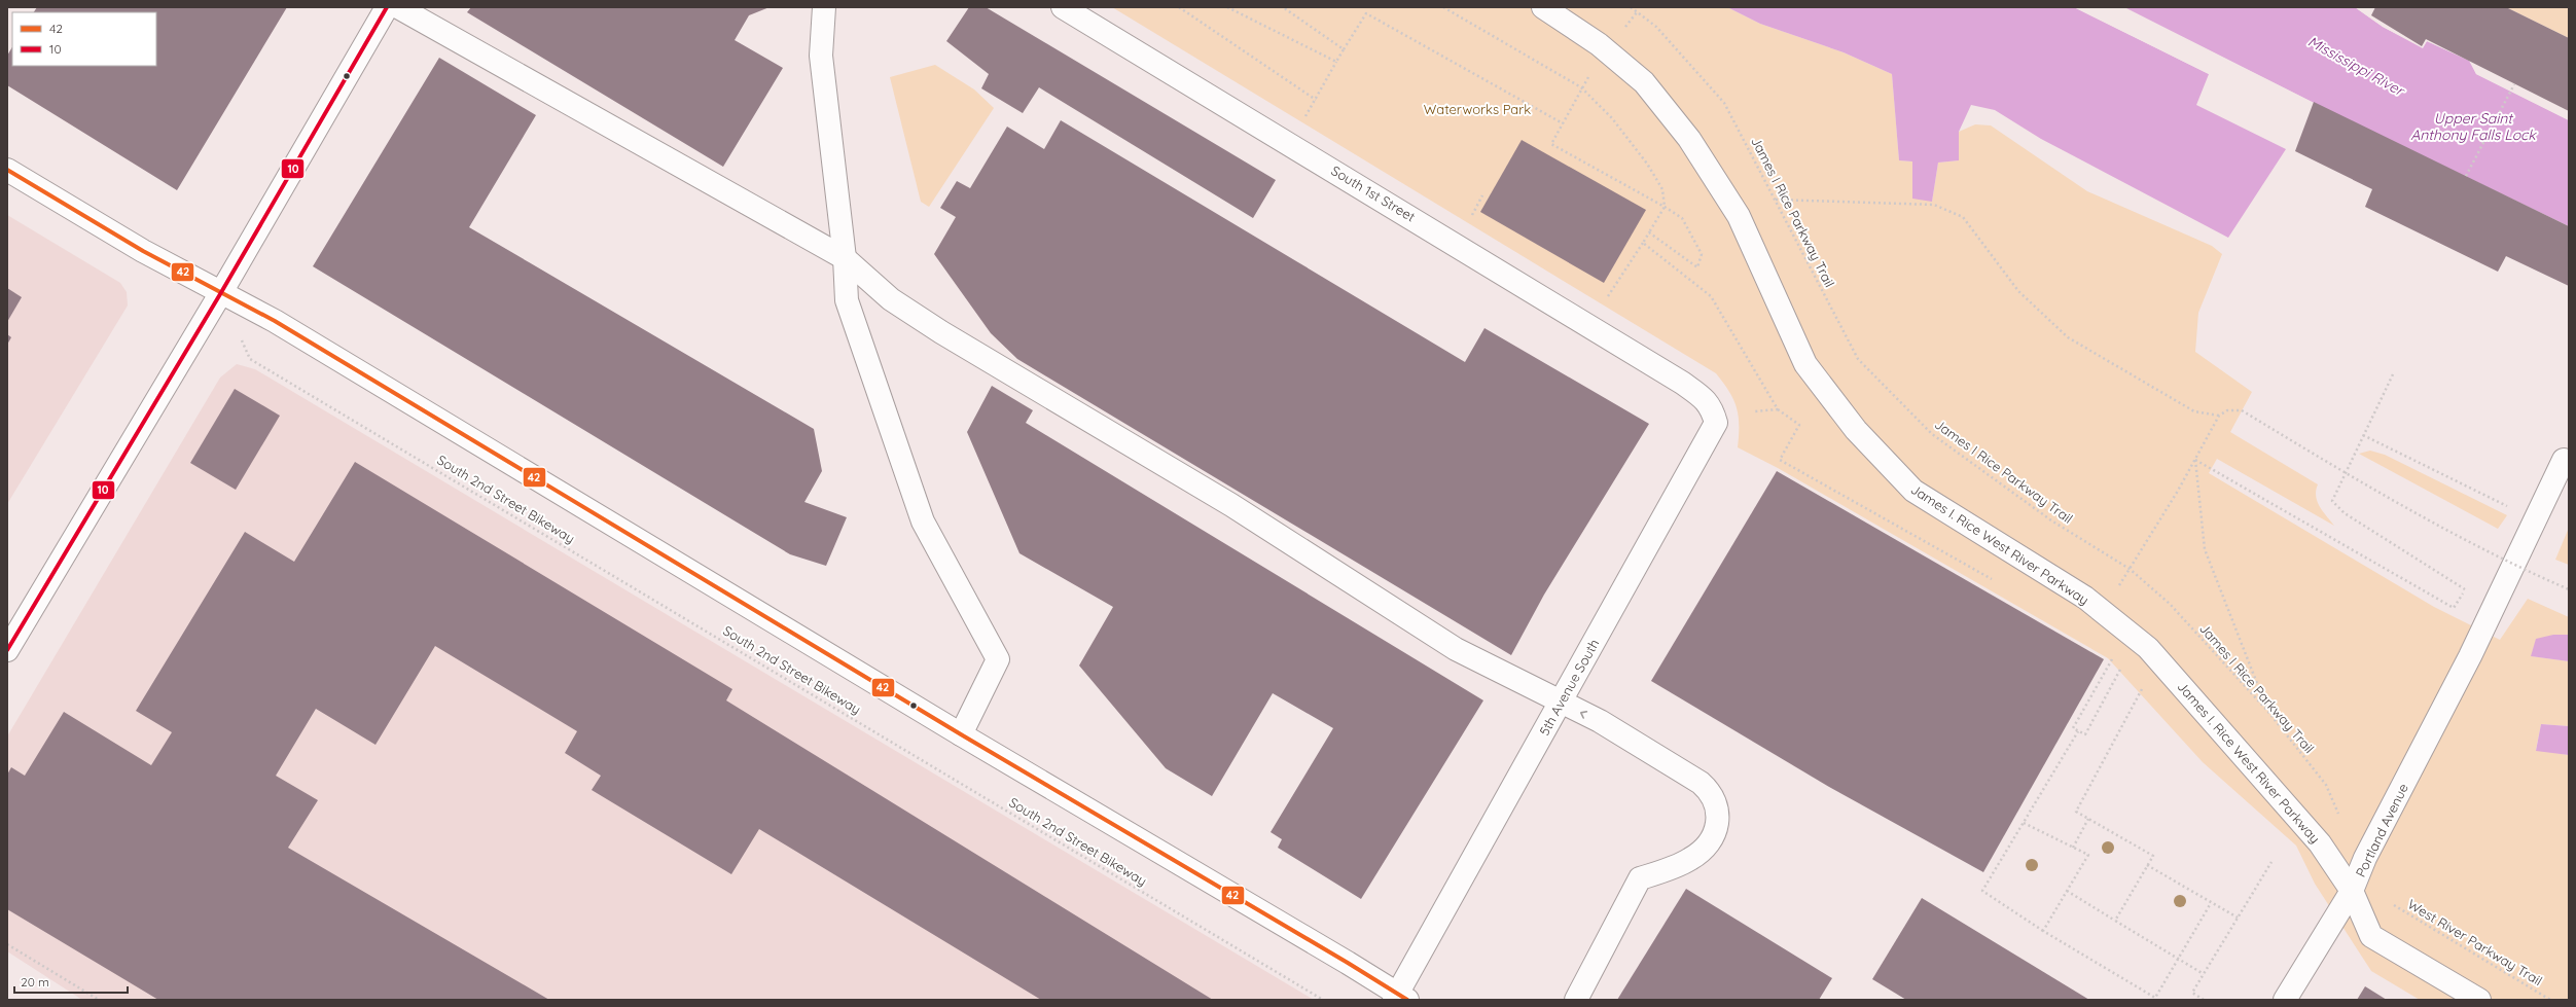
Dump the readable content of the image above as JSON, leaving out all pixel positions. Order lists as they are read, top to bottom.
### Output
{
  "streets": {
    "street": [
      "South 1st Street",
      "James I. Rice West River Parkway",
      "5th Avenue South",
      "Portland Avenue"
    ],
    "path": ["James I Rice Parkway Trail", "South 2nd Street Bikeway", "West River Parkway Trail"]
  },
  "crossings": [
    ["South 1st Street", "5th Avenue South"],
    ["James I. Rice West River Parkway", "Portland Avenue"]
  ],
  "water": ["Mississippi River", "Upper Saint Anthony Falls Lock"],
  "parks": ["Waterworks Park"],
  "lines": ["transit line 10", "transit line 42"],
  "legend": ["42", "10"],
  "scale_bar": "20 m"
}
